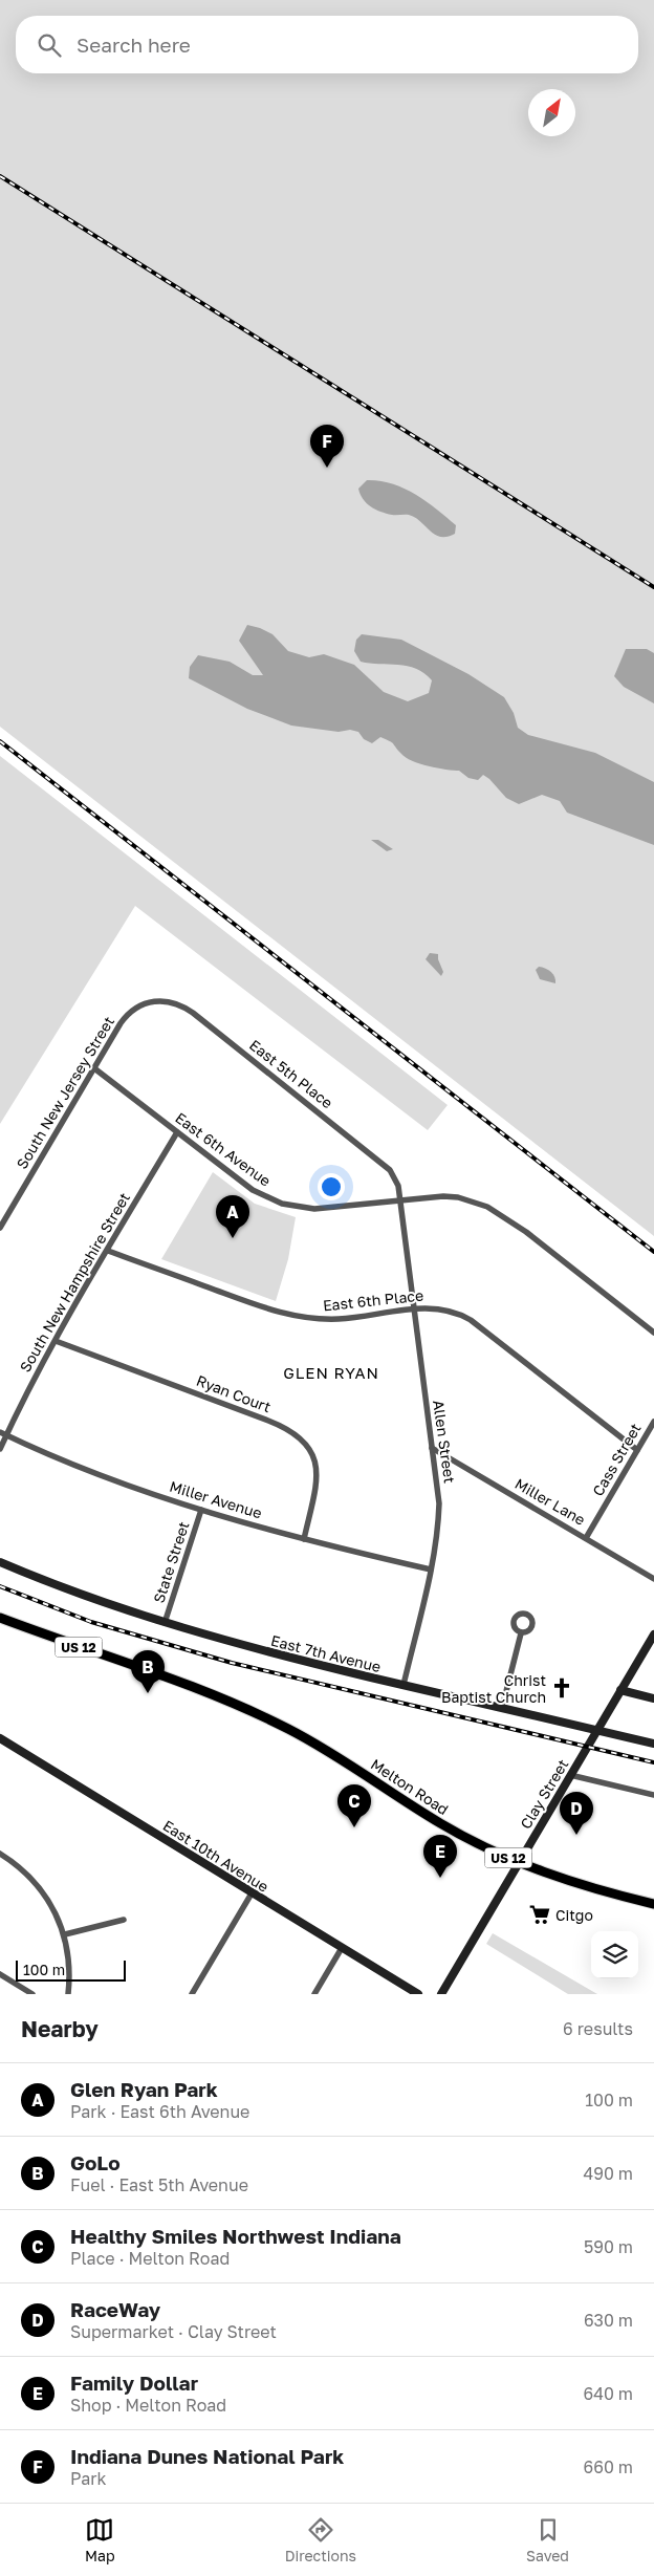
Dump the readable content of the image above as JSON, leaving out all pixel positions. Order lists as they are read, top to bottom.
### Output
{
  "streets": {
    "main road": ["US 12", "Melton Road"],
    "street": [
      "East 5th Place",
      "South New Jersey Street",
      "East 6th Avenue",
      "South New Hampshire Street",
      "East 6th Place",
      "Ryan Court",
      "Allen Street",
      "Cass Street",
      "Miller Avenue",
      "Miller Lane",
      "State Street",
      "East 7th Avenue",
      "Clay Street",
      "East 10th Avenue"
    ]
  },
  "crossings": [
    ["East 5th Place", "South New Jersey Street"],
    ["East 5th Place", "East 6th Avenue"],
    ["East 5th Place", "Allen Street"],
    ["South New Jersey Street", "East 6th Avenue"],
    ["East 6th Avenue", "South New Hampshire Street"],
    ["East 6th Avenue", "Allen Street"],
    ["South New Hampshire Street", "East 6th Place"],
    ["South New Hampshire Street", "Ryan Court"],
    ["South New Hampshire Street", "Miller Avenue"],
    ["East 6th Place", "Allen Street"],
    ["East 6th Place", "Cass Street"],
    ["Ryan Court", "Miller Avenue"],
    ["Allen Street", "Miller Avenue"],
    ["Allen Street", "Miller Lane"],
    ["Allen Street", "East 7th Avenue"],
    ["Cass Street", "Miller Lane"],
    ["Miller Avenue", "State Street"],
    ["State Street", "East 7th Avenue"],
    ["East 7th Avenue", "Clay Street"],
    ["Melton Road", "Clay Street"]
  ],
  "districts": ["GLEN RYAN"],
  "places": {
    "church": ["Christ Baptist Church"],
    "supermarket": ["Citgo"]
  },
  "scale_bar": "100 m",
  "north": "top right",
  "page": {
    "search": "Search here",
    "pins": [
      "F",
      "A",
      "B",
      "C",
      "D",
      "E"
    ],
    "scale": "100 m",
    "heading": ["Nearby", "6 results"],
    "list": [
      {
        "mark": "A",
        "name": "Glen Ryan Park",
        "note": "Park · East 6th Avenue",
        "value": "100 m"
      },
      {
        "mark": "B",
        "name": "GoLo",
        "note": "Fuel · East 5th Avenue",
        "value": "490 m"
      },
      {
        "mark": "C",
        "name": "Healthy Smiles Northwest Indiana",
        "note": "Place · Melton Road",
        "value": "590 m"
      },
      {
        "mark": "D",
        "name": "RaceWay",
        "note": "Supermarket · Clay Street",
        "value": "630 m"
      },
      {
        "mark": "E",
        "name": "Family Dollar",
        "note": "Shop · Melton Road",
        "value": "640 m"
      },
      {
        "mark": "F",
        "name": "Indiana Dunes National Park",
        "note": "Park",
        "value": "660 m"
      }
    ],
    "nav": ["Map", "Directions", "Saved"]
  }
}
